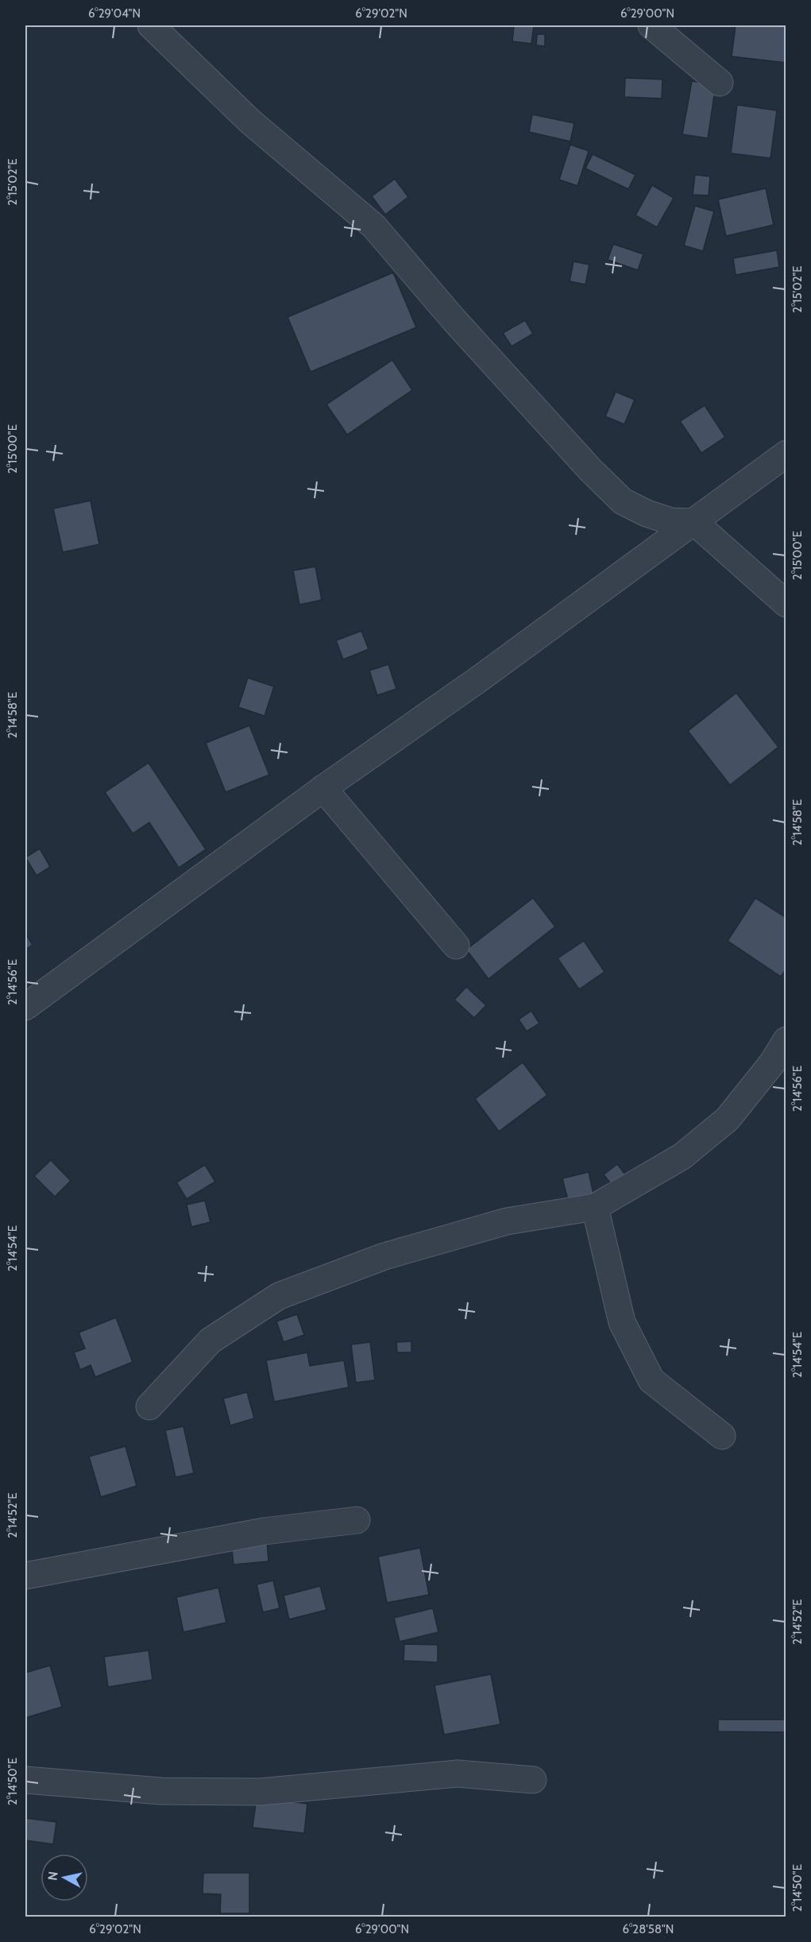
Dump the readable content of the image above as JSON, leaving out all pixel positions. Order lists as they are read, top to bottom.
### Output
{
  "north": "left",
  "coordinates": [
    "6°29'04\"N",
    "6°29'02\"N",
    "6°29'00\"N",
    "2°15'02\"E",
    "2°15'00\"E",
    "2°14'58\"E",
    "2°14'56\"E",
    "2°14'54\"E",
    "2°14'52\"E",
    "2°14'50\"E",
    "6°28'58\"N"
  ]
}
